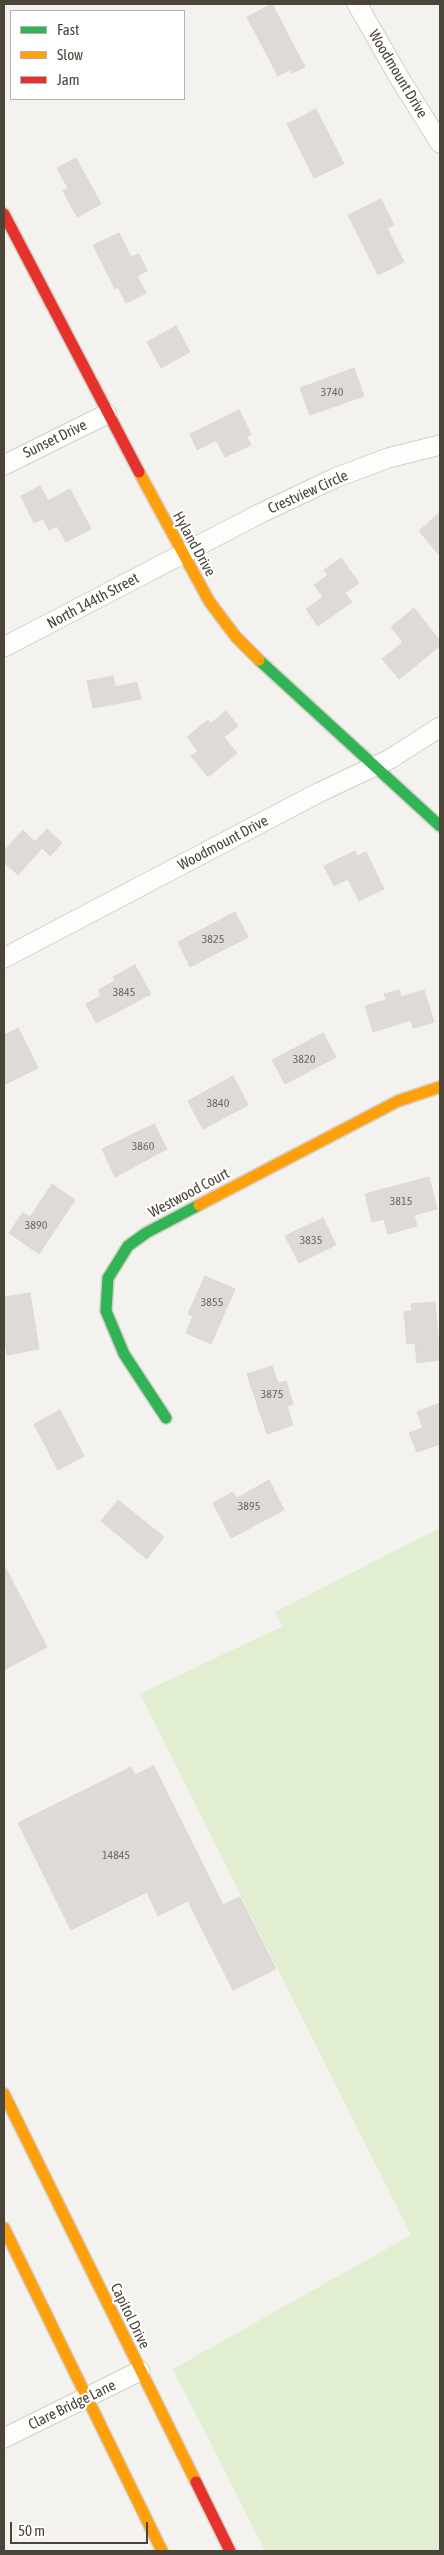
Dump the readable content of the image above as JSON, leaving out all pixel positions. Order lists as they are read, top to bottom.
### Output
{
  "streets": {
    "street": [
      "Woodmount Drive",
      "Sunset Drive",
      "Crestview Circle",
      "Hyland Drive",
      "North 144th Street",
      "Westwood Court",
      "Capitol Drive",
      "Clare Bridge Lane"
    ]
  },
  "crossings": [
    ["Woodmount Drive", "Hyland Drive"],
    ["Sunset Drive", "Hyland Drive"],
    ["Crestview Circle", "Hyland Drive"],
    ["Crestview Circle", "North 144th Street"],
    ["Hyland Drive", "North 144th Street"],
    ["Capitol Drive", "Clare Bridge Lane"]
  ],
  "house_numbers": [
    "3740",
    "3825",
    "3845",
    "3820",
    "3840",
    "3860",
    "3815",
    "3890",
    "3835",
    "3855",
    "3875",
    "3895",
    "14845"
  ],
  "legend": ["Fast", "Slow", "Jam"],
  "scale_bar": "50 m"
}
